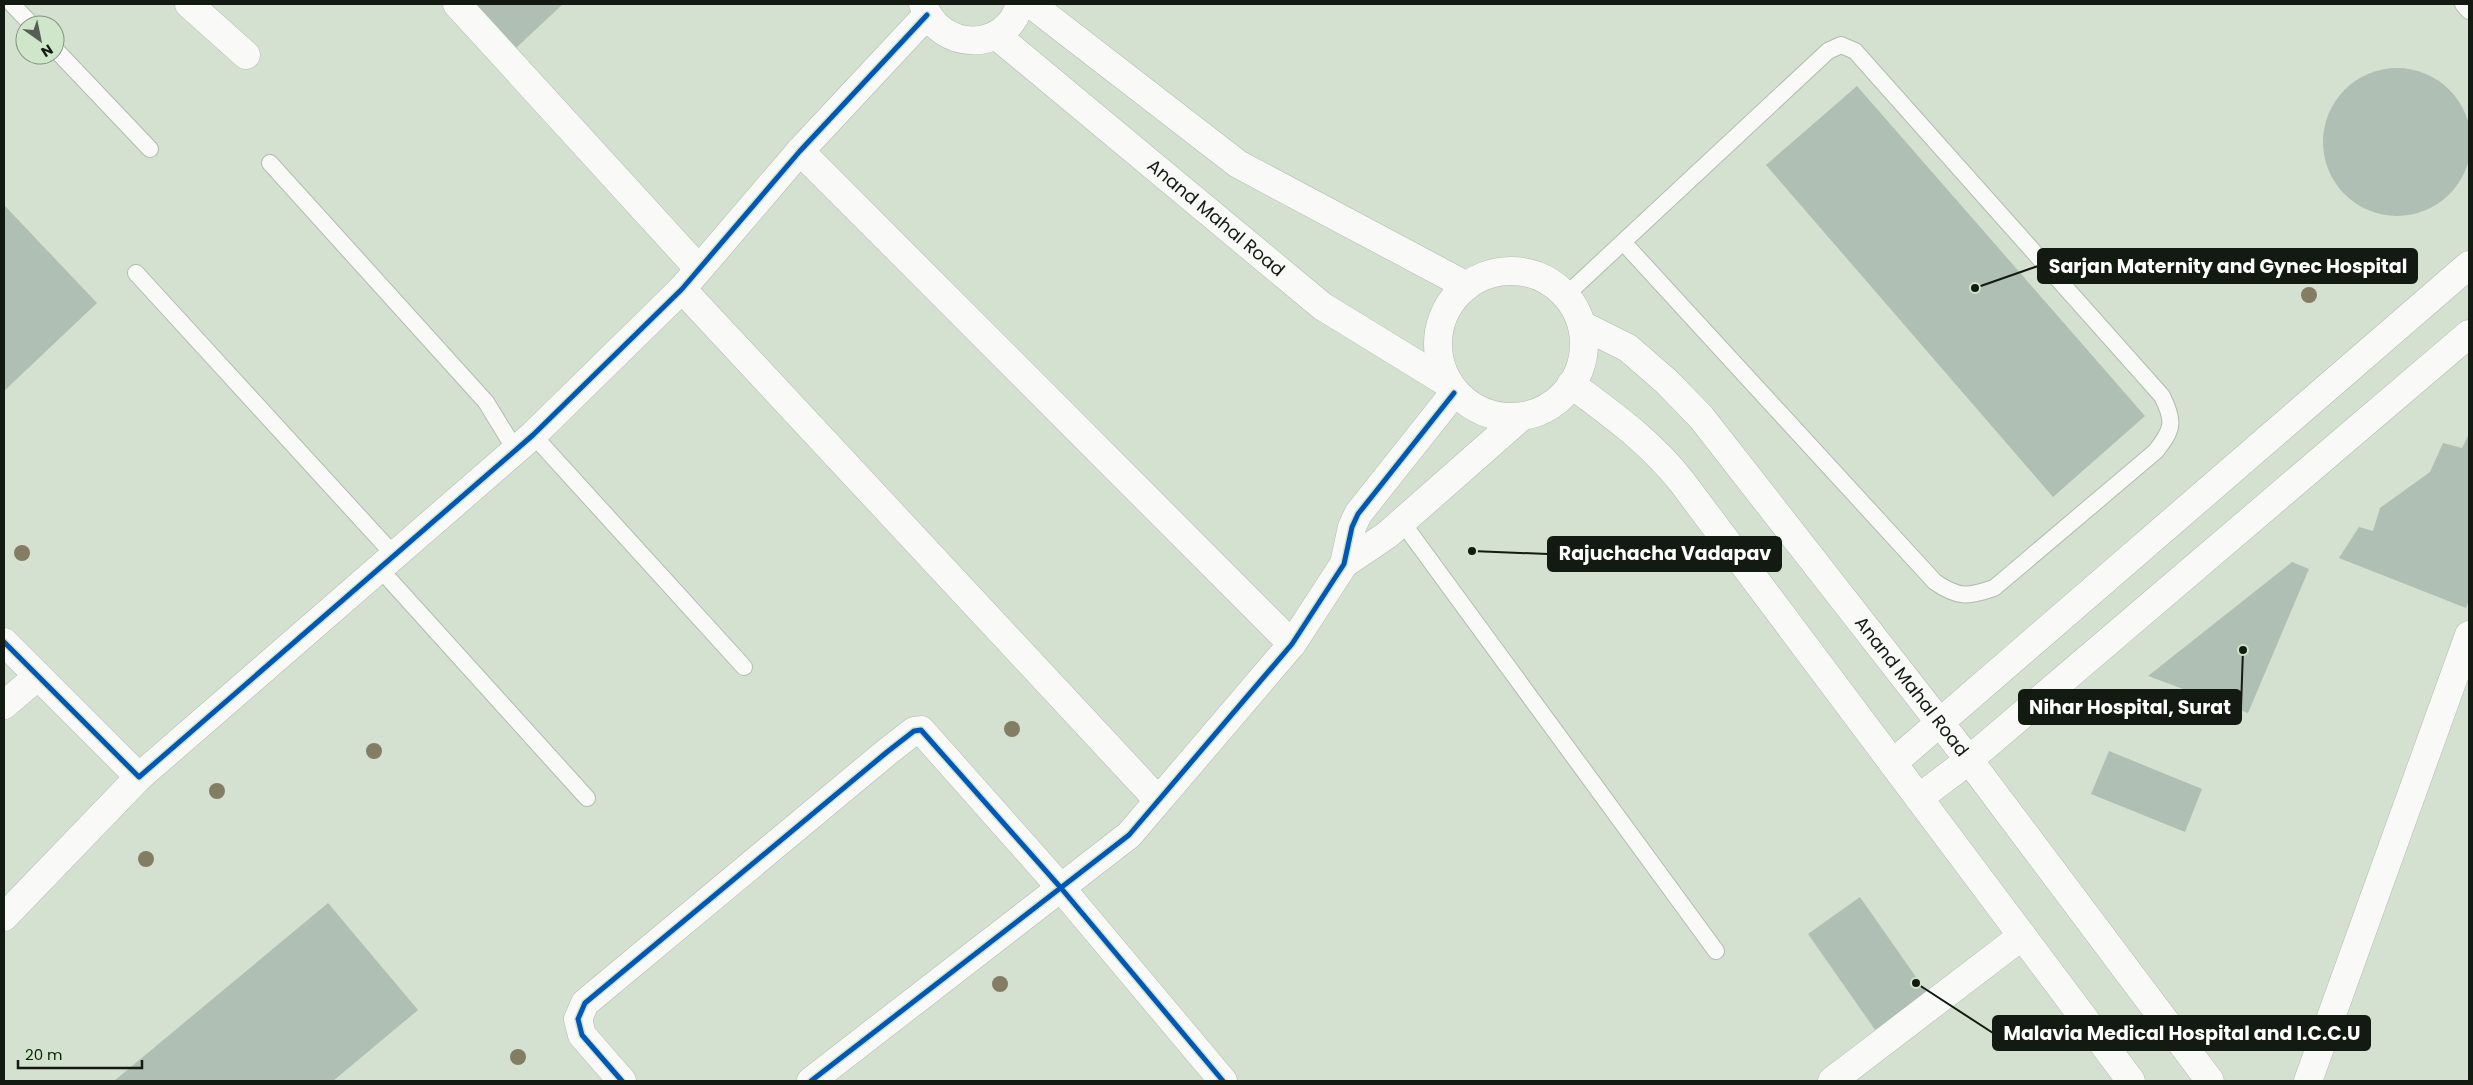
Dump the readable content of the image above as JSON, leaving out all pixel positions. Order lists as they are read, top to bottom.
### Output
{
  "streets": {
    "street": ["Anand Mahal Road"]
  },
  "places": [
    "Sarjan Maternity and Gynec Hospital",
    "Rajuchacha Vadapav",
    "Nihar Hospital, Surat",
    "Malavia Medical Hospital and I.C.C.U"
  ],
  "scale_bar": "20 m",
  "north": "bottom right"
}
